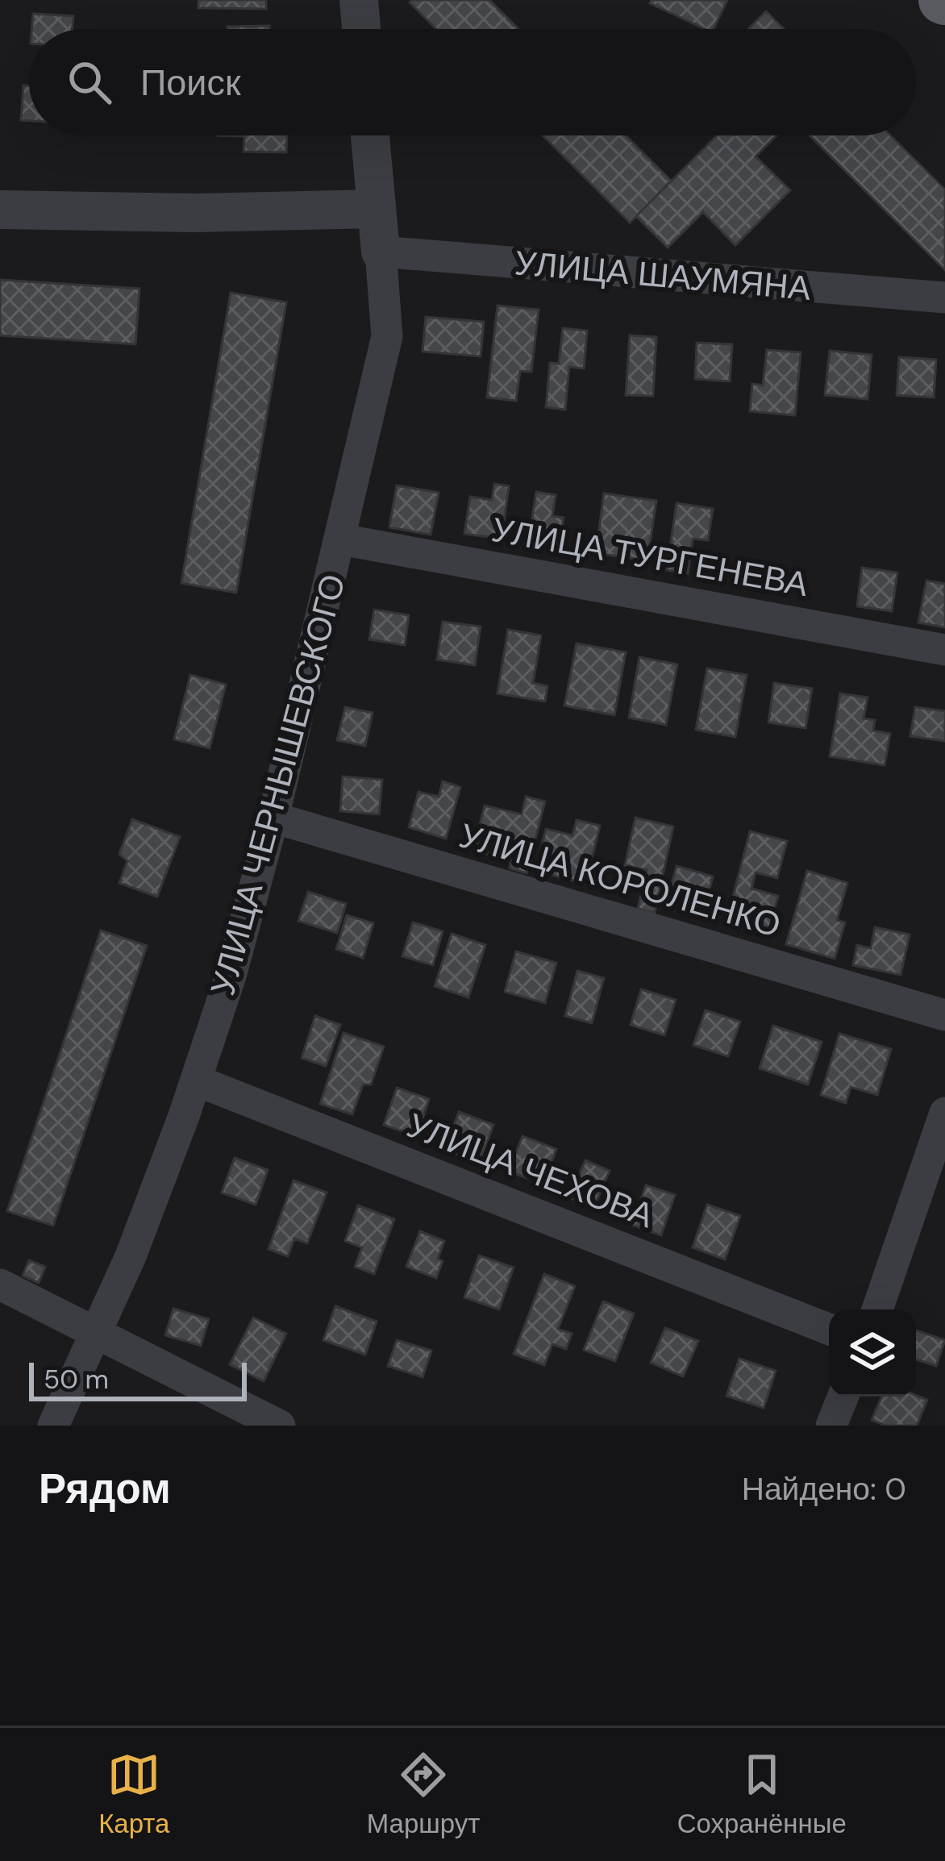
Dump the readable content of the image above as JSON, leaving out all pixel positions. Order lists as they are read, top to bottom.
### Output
{
  "streets": {
    "street": [
      "УЛИЦА ШАУМЯНА",
      "УЛИЦА ТУРГЕНЕВА",
      "УЛИЦА ЧЕРНЫШЕВСКОГО",
      "УЛИЦА КОРОЛЕНКО",
      "УЛИЦА ЧЕХОВА"
    ]
  },
  "crossings": [
    ["УЛИЦА ШАУМЯНА", "УЛИЦА ЧЕРНЫШЕВСКОГО"],
    ["УЛИЦА ТУРГЕНЕВА", "УЛИЦА ЧЕРНЫШЕВСКОГО"],
    ["УЛИЦА ЧЕРНЫШЕВСКОГО", "УЛИЦА КОРОЛЕНКО"],
    ["УЛИЦА ЧЕРНЫШЕВСКОГО", "УЛИЦА ЧЕХОВА"]
  ],
  "scale_bar": "50 m",
  "page": {
    "search": "Поиск",
    "scale": "50 m",
    "heading": ["Рядом", "Найдено: 0"],
    "nav": ["Карта", "Маршрут", "Сохранённые"]
  }
}
